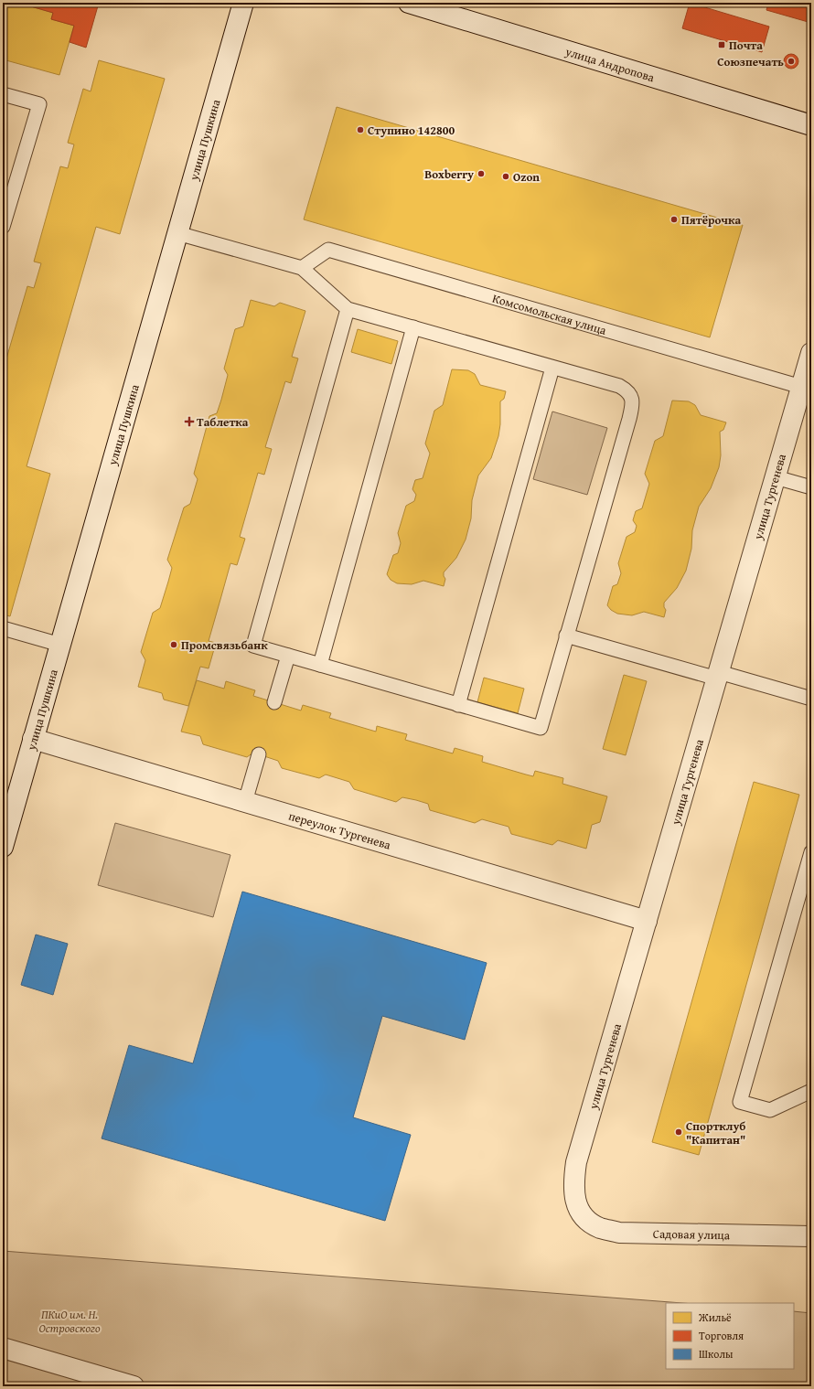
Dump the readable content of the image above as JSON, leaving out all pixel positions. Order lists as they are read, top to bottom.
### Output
{
  "streets": {
    "street": [
      "улица Андропова",
      "улица Пушкина",
      "улица Тургенева",
      "переулок Тургенева",
      "Садовая улица"
    ],
    "lane": ["Комсомольская улица"]
  },
  "crossings": [
    ["улица Пушкина", "переулок Тургенева"],
    ["Комсомольская улица", "улица Тургенева"],
    ["улица Тургенева", "переулок Тургенева"],
    ["улица Тургенева", "Садовая улица"]
  ],
  "parks": ["ПКиО им. Н. Островского"],
  "places": {
    "transit": ["Почта"],
    "other": [
      "Союзпечать",
      "Ступино 142800",
      "Boxberry",
      "Ozon",
      "Пятёрочка",
      "Промсвязьбанк",
      "Спортклуб \"Капитан\""
    ],
    "health": ["Таблетка"]
  },
  "legend": ["Жильё", "Торговля", "Школы"]
}
